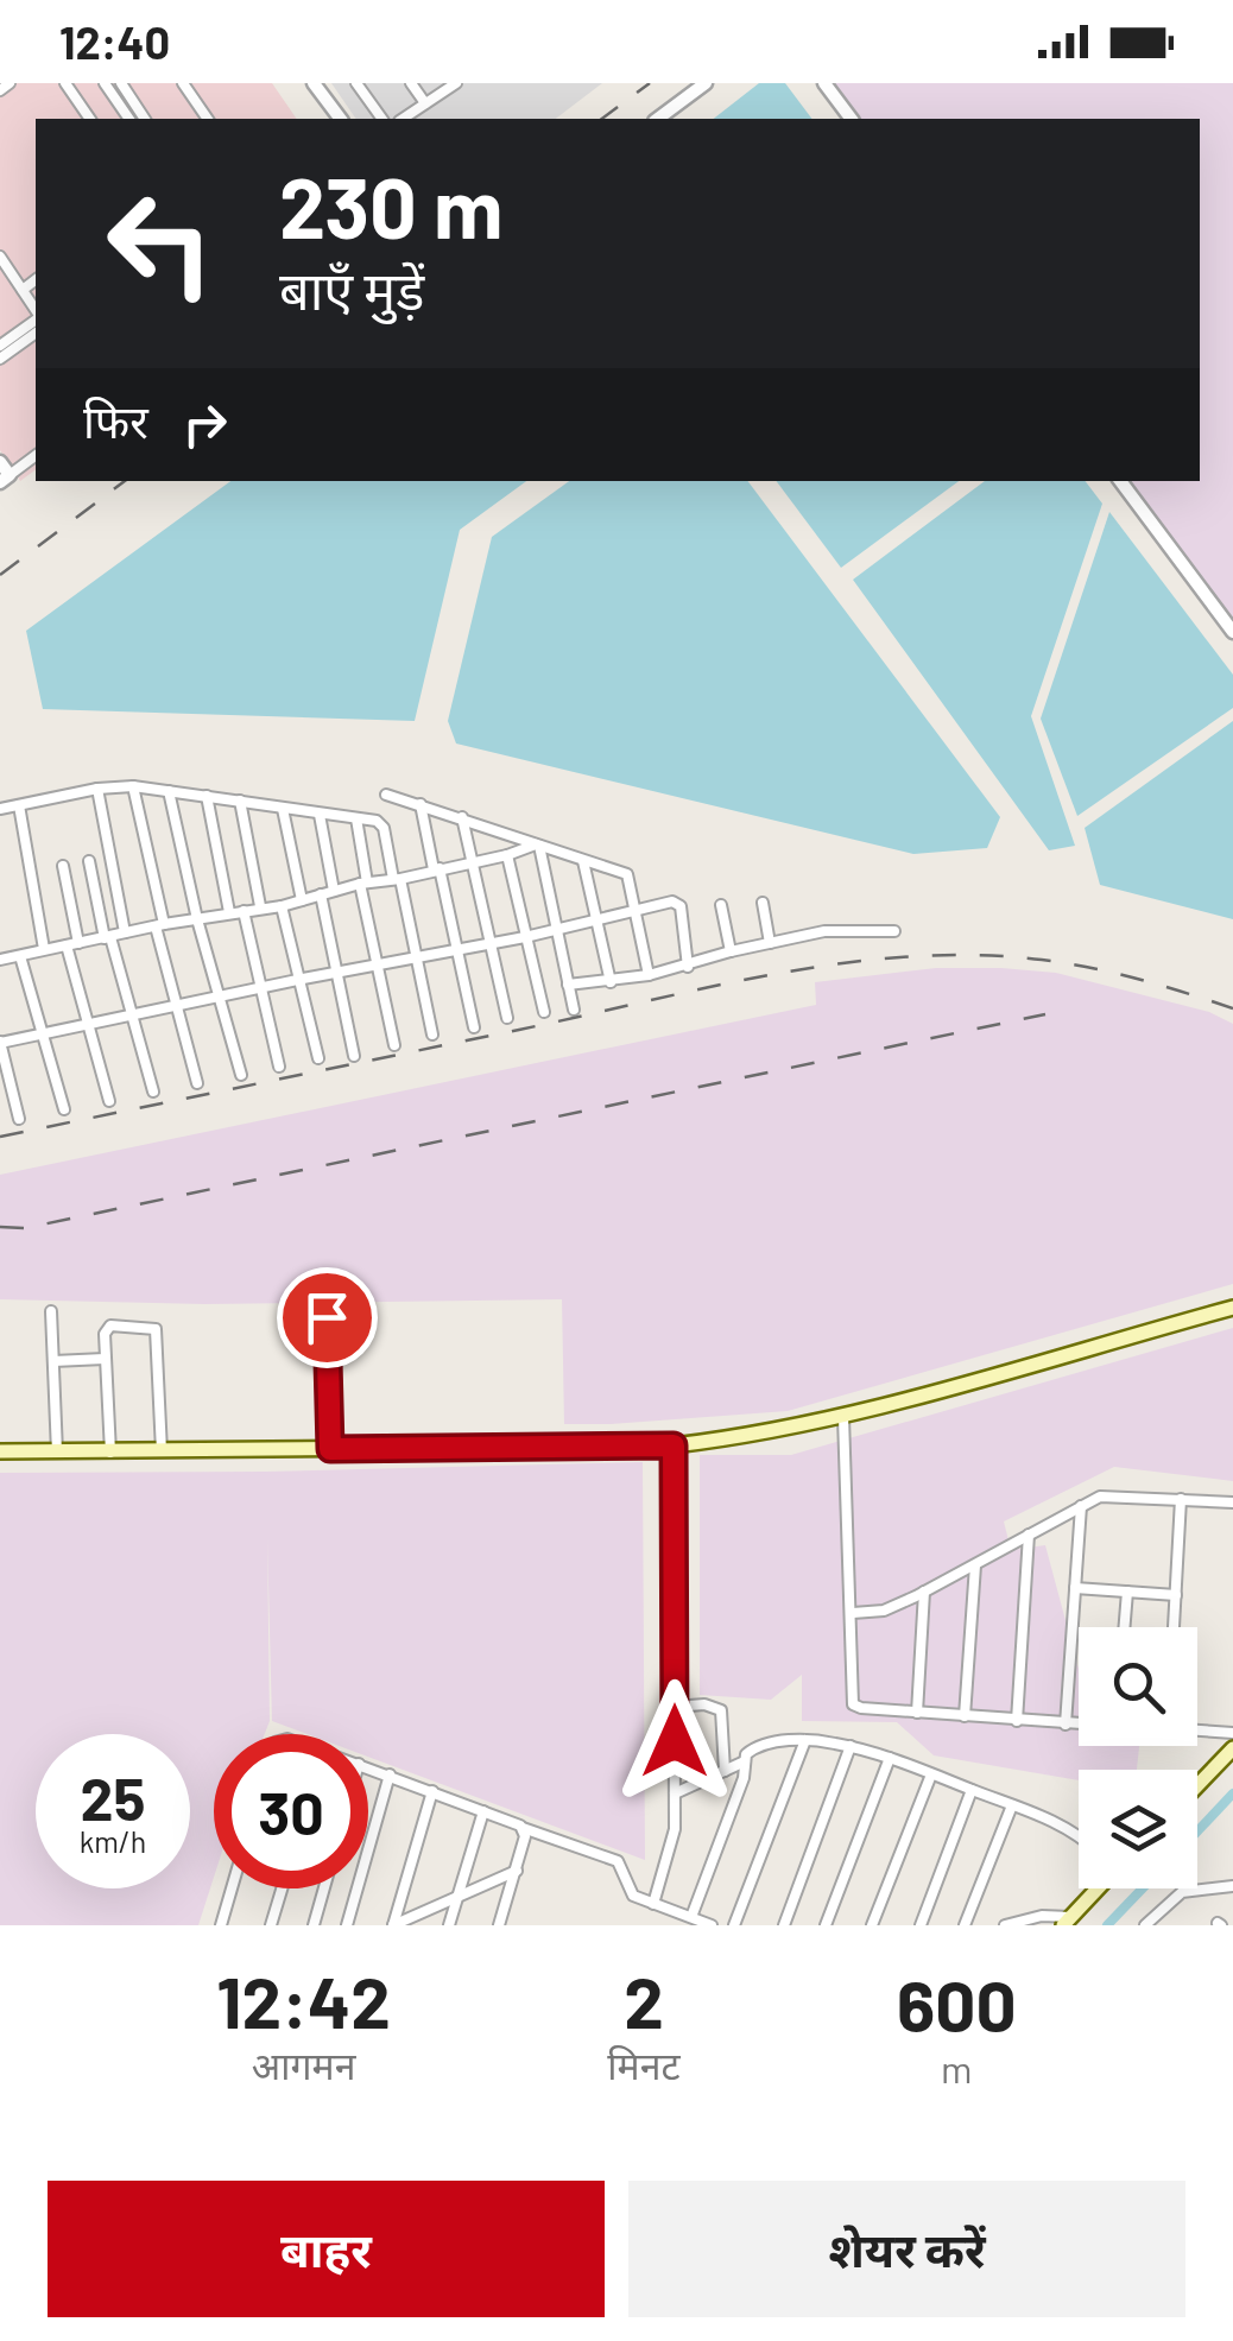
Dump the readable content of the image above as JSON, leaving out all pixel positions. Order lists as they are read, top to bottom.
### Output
{
  "page": {
    "status": "12:40",
    "turn": ["230 m", "बाएँ मुड़ें"],
    "then": "फिर",
    "speed": "25 km/h",
    "limit": "30",
    "eta": [
      "12:42",
      "आगमन",
      "2",
      "मिनट",
      "600",
      "m"
    ],
    "buttons": ["बाहर", "शेयर करें"]
  }
}
